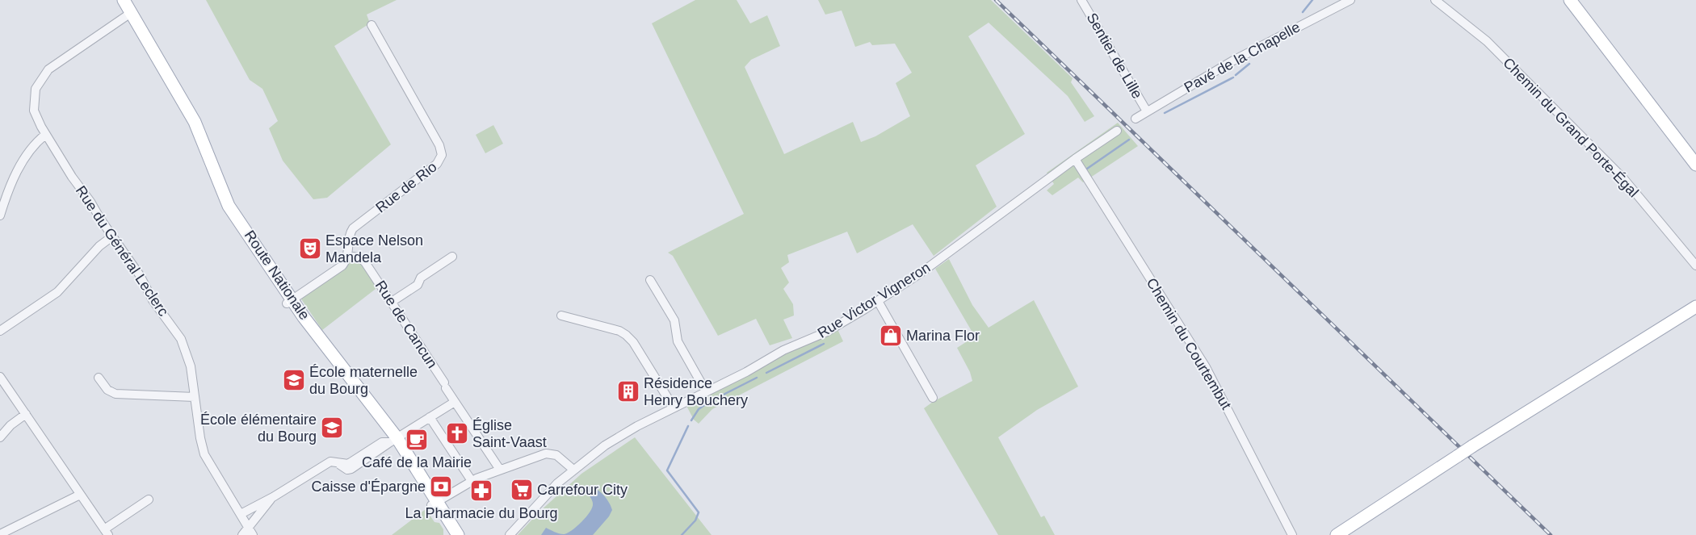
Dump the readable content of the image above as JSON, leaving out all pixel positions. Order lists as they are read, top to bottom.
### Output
{
  "streets": {
    "main road": ["Route Nationale"],
    "street": [
      "Sentier de Lille",
      "Pavé de la Chapelle",
      "Chemin du Grand Porte-Égal",
      "Rue de Rio",
      "Rue du Général Leclerc",
      "Rue Victor Vigneron",
      "Rue de Cancun",
      "Chemin du Courtembut"
    ]
  },
  "crossings": [
    ["Sentier de Lille", "Pavé de la Chapelle"],
    ["Rue de Rio", "Rue de Cancun"],
    ["Rue du Général Leclerc", "Route Nationale"],
    ["Rue Victor Vigneron", "Chemin du Courtembut"]
  ],
  "places": {
    "theatre": ["Espace Nelson Mandela"],
    "shop": ["Marina Flor"],
    "school or university": ["École maternelle du Bourg", "École élémentaire du Bourg"],
    "building": ["Résidence Henry Bouchery"],
    "church": ["Église Saint-Vaast"],
    "cafe": ["Café de la Mairie"],
    "bank": ["Caisse d'Épargne"],
    "supermarket": ["Carrefour City"],
    "pharmacy": ["La Pharmacie du Bourg"]
  }
}
